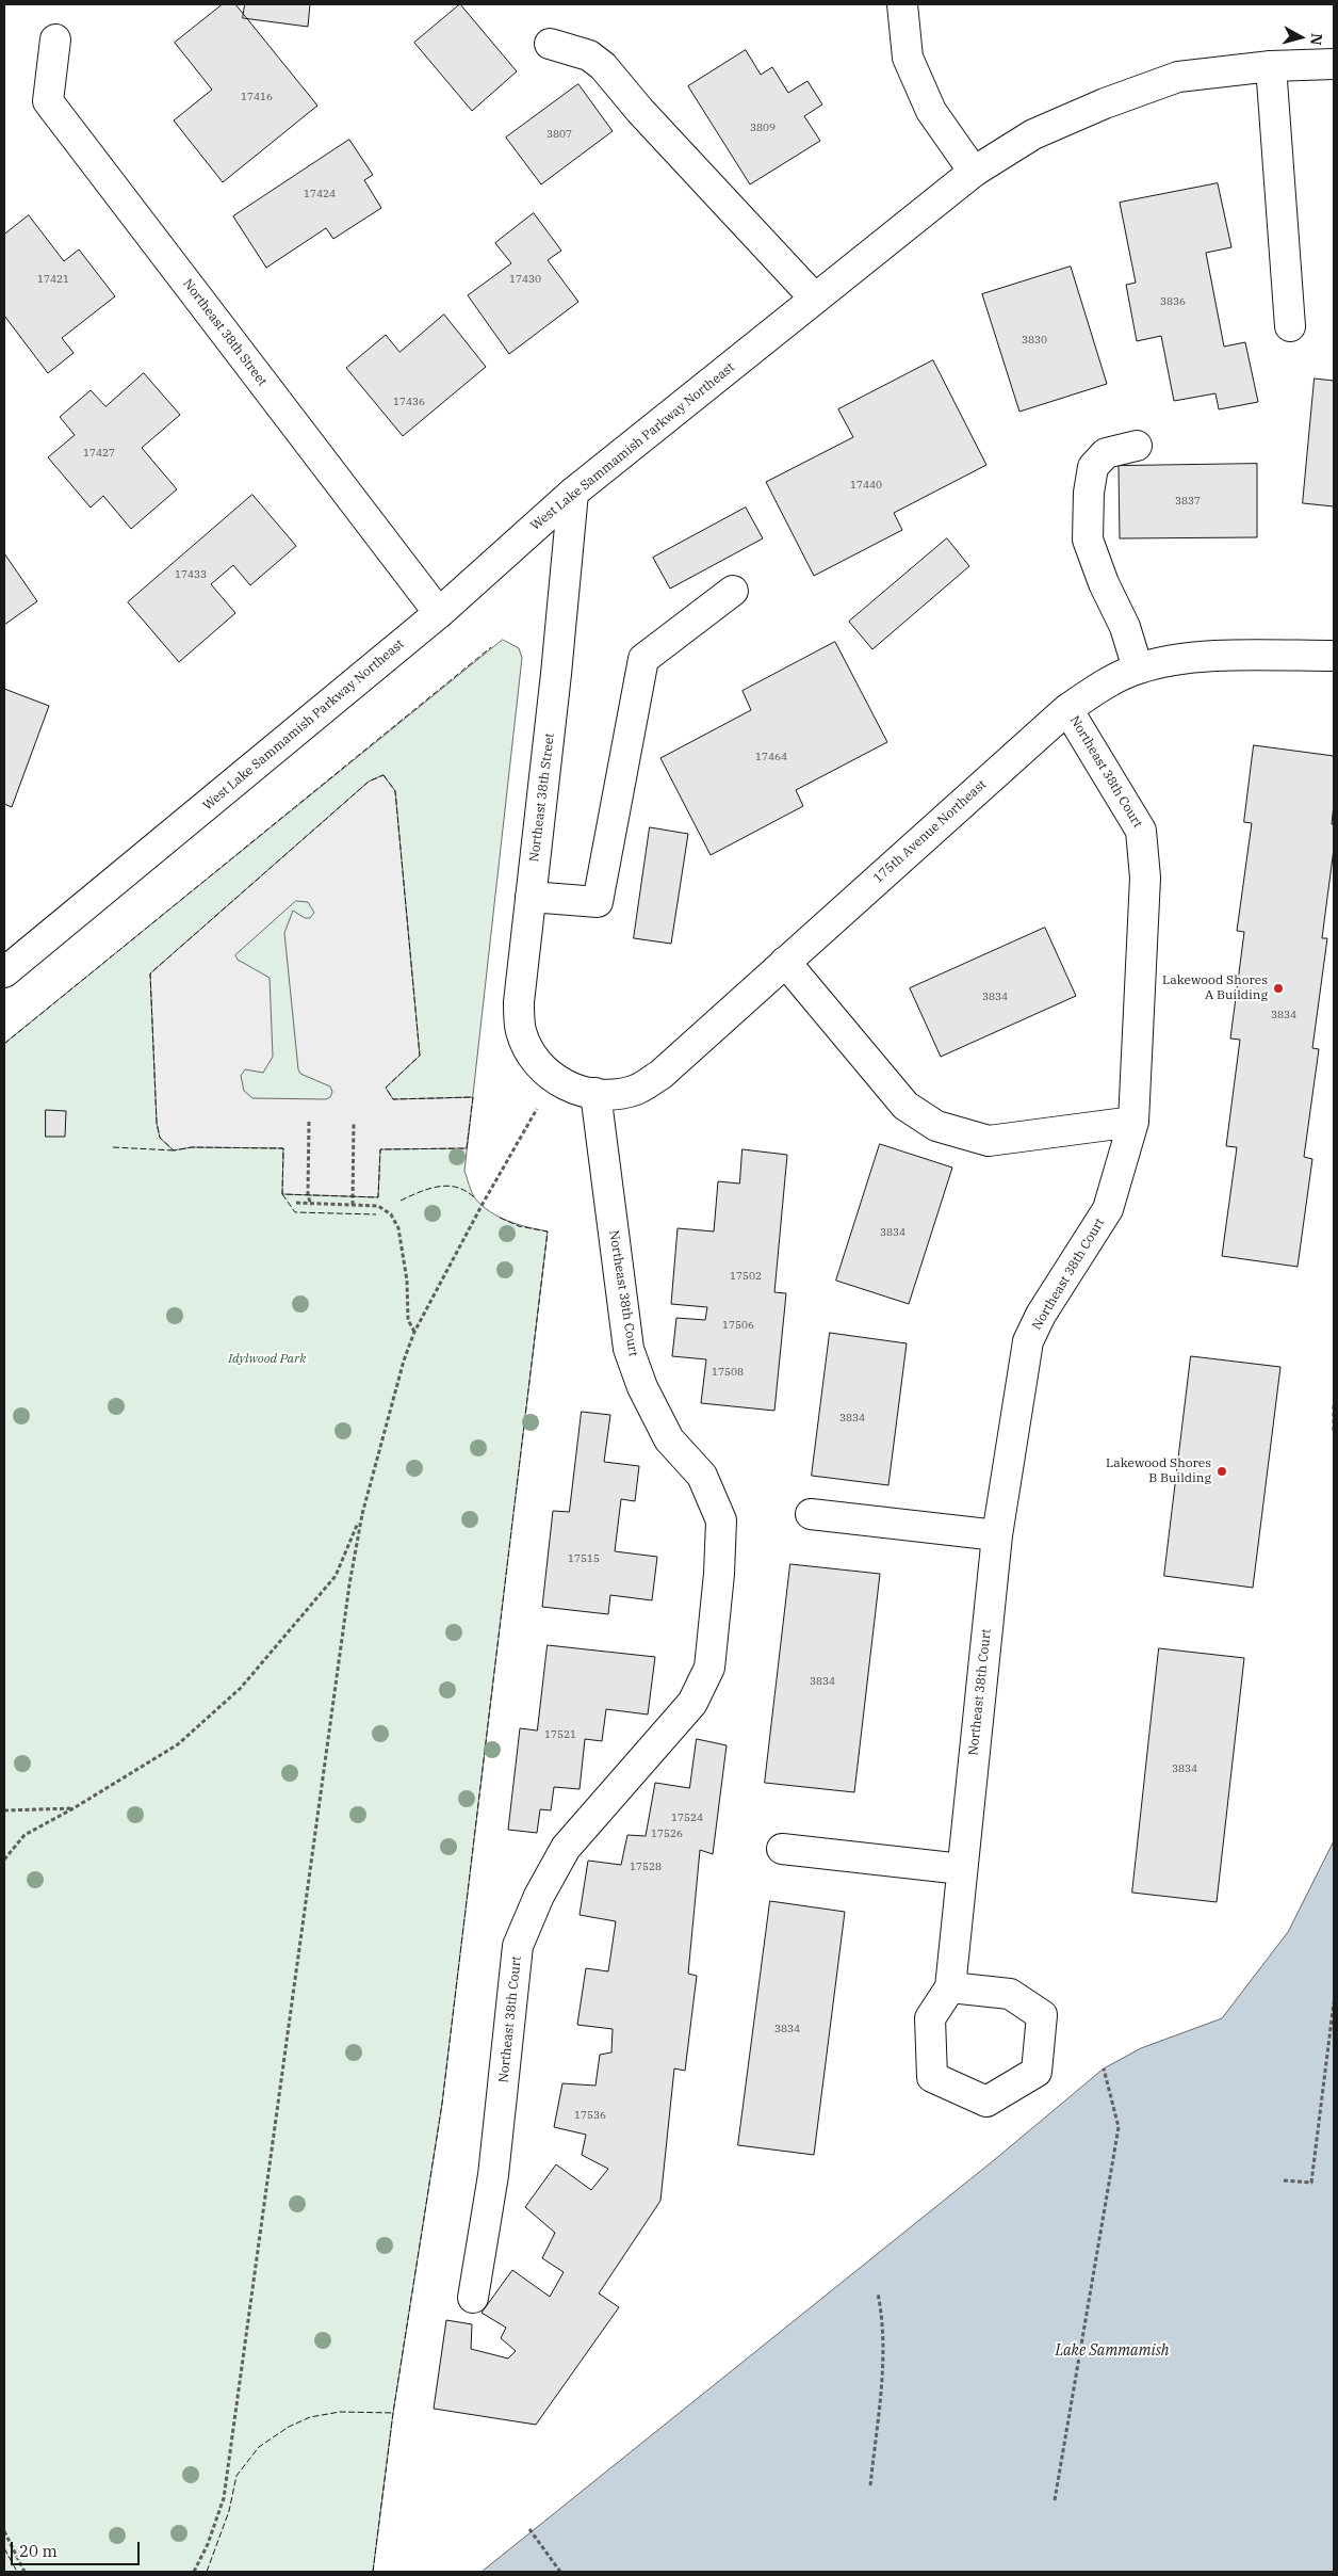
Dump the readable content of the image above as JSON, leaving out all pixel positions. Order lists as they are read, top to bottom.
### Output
{
  "streets": {
    "street": [
      "Northeast 38th Street",
      "West Lake Sammamish Parkway Northeast",
      "Northeast 38th Court",
      "175th Avenue Northeast"
    ]
  },
  "crossings": [
    ["Northeast 38th Street", "West Lake Sammamish Parkway Northeast"],
    ["Northeast 38th Street", "175th Avenue Northeast"],
    ["Northeast 38th Court", "175th Avenue Northeast"]
  ],
  "water": ["Lake Sammamish"],
  "parks": ["Idylwood Park"],
  "places": ["Lakewood Shores A Building", "Lakewood Shores B Building"],
  "house_numbers": [
    "17416",
    "3809",
    "3807",
    "17424",
    "17421",
    "17430",
    "3836",
    "3830",
    "17436",
    "17427",
    "17440",
    "3837",
    "17433",
    "17464",
    "3834",
    "3834",
    "3834",
    "17502",
    "17506",
    "17508",
    "3834",
    "17515",
    "3834",
    "17521",
    "3834",
    "17524",
    "17526",
    "17528",
    "3834",
    "17536"
  ],
  "scale_bar": "20 m",
  "north": "right"
}
